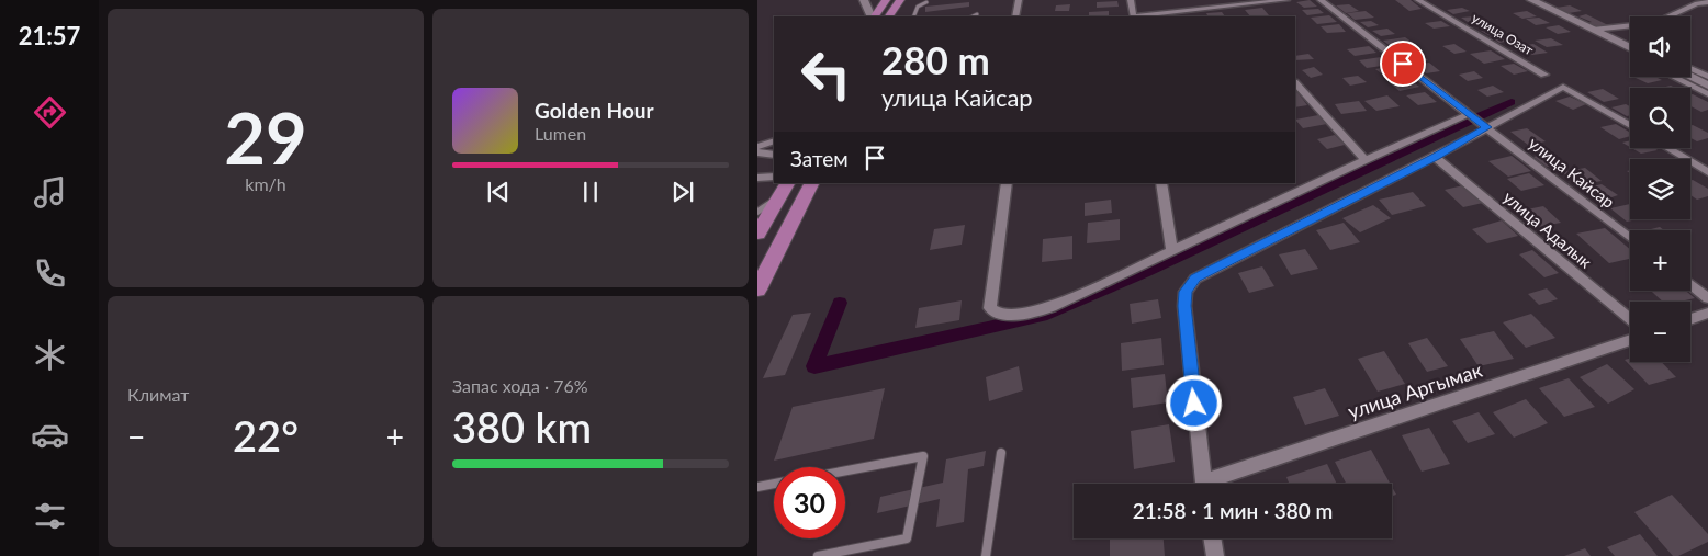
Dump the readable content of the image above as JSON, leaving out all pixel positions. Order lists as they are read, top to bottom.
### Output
{
  "streets": {
    "street": [
      "улица Озат",
      "улица Кайсар",
      "улица Адалык",
      "улица Аргымак"
    ]
  },
  "page": {
    "tabs": "21:57",
    "tile": [
      ["29", "km/h"],
      "Климат",
      ["Запас хода · 76%", "380 km"]
    ],
    "map_buttons": ["+", "−"],
    "turn": ["280 m", "улица Кайсар"],
    "song": ["Golden Hour", "Lumen"],
    "then": "Затем",
    "heat": ["−", "22°", "+"],
    "limit": "30",
    "trip": "21:58 · 1 мин · 380 m"
  }
}
